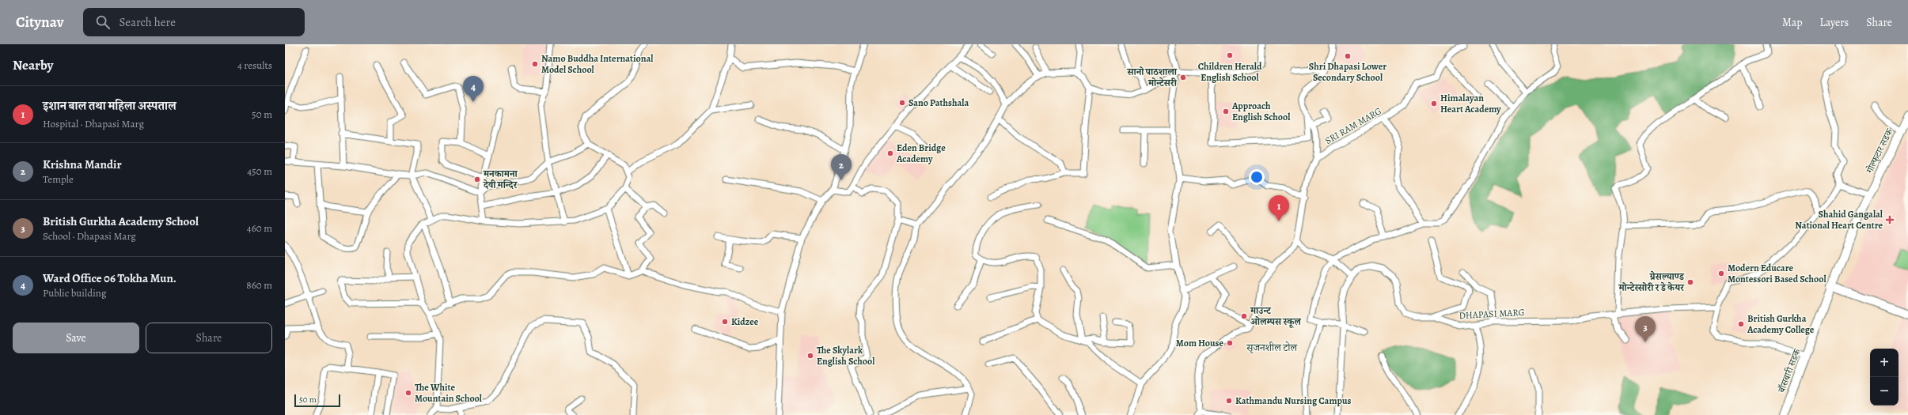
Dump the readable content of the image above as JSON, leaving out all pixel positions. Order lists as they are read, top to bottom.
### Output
{
  "streets": {
    "main road": ["गोल्फुटार सडक", "बाँसबारी सडक"],
    "street": ["SRI RAM MARG", "DHAPASI MARG"]
  },
  "crossings": [
    ["गोल्फुटार सडक", "बाँसबारी सडक"]
  ],
  "districts": ["सृजनशील टोल"],
  "places": {
    "other": [
      "Children Herald English School",
      "Shri Dhapasi Lower Secondary School",
      "Namo Buddha International Model School",
      "सानो पाठशाला मोन्टेसरी",
      "Sano Pathshala",
      "Himalayan Heart Academy",
      "Approach English School",
      "Eden Bridge Academy",
      "मनकामना देवी मन्दिर",
      "Modern Educare Montessori Based School",
      "ग्रेसल्याण्ड मोन्टेस्सोरी र डे केयर",
      "माउन्ट ओलम्पस स्कूल",
      "Kidzee",
      "British Gurkha Academy College",
      "Mom House",
      "The Skylark English School",
      "The White Mountain School",
      "Kathmandu Nursing Campus"
    ],
    "health": ["Shahid Gangalal National Heart Centre"]
  },
  "scale_bar": "50 m",
  "page": {
    "header": "Citynav",
    "search": "Search here",
    "nav": ["Map", "Layers", "Share"],
    "heading": ["Nearby", "4 results"],
    "pins": [
      "4",
      "2",
      "1",
      "3"
    ],
    "list": [
      {
        "mark": "1",
        "name": "इशान बाल तथा महिला अस्पताल",
        "note": "Hospital · Dhapasi Marg",
        "value": "50 m"
      },
      {
        "mark": "2",
        "name": "Krishna Mandir",
        "note": "Temple",
        "value": "450 m"
      },
      {
        "mark": "3",
        "name": "British Gurkha Academy School",
        "note": "School · Dhapasi Marg",
        "value": "460 m"
      },
      {
        "mark": "4",
        "name": "Ward Office 06 Tokha Mun.",
        "note": "Public building",
        "value": "860 m"
      }
    ],
    "buttons": ["Save", "Share"],
    "map_buttons": ["+", "−"],
    "scale": "50 m"
  }
}
